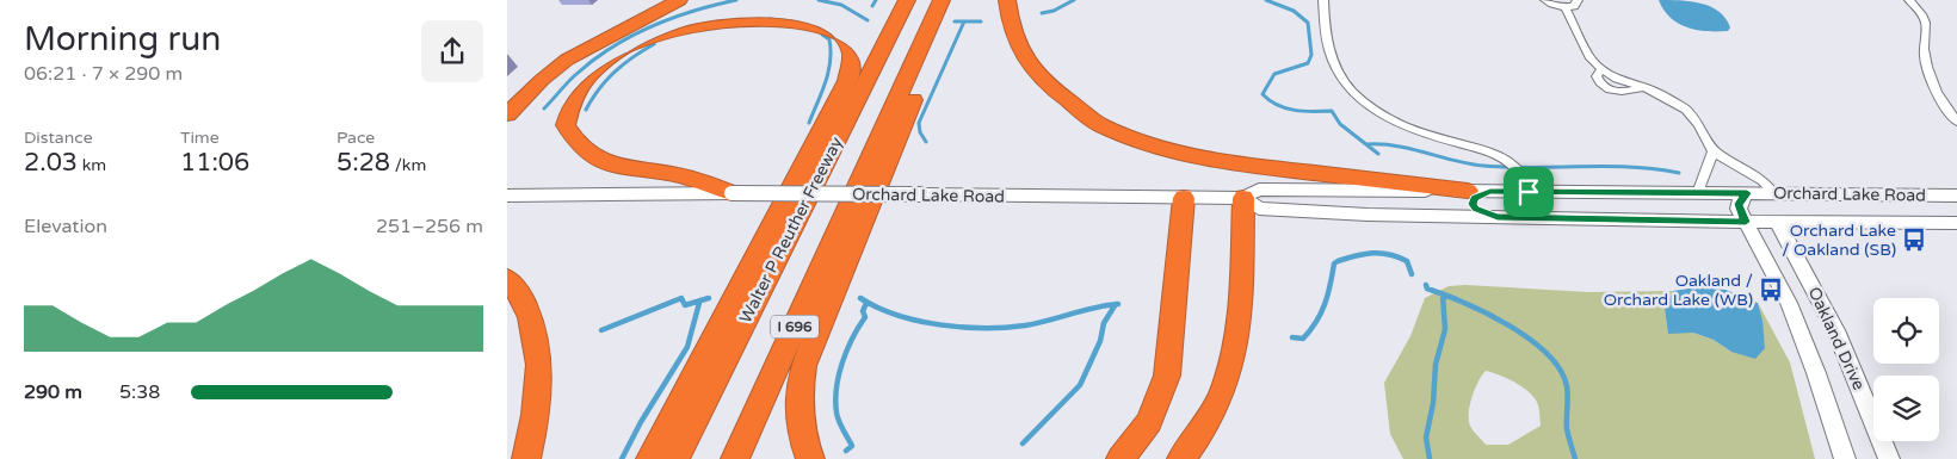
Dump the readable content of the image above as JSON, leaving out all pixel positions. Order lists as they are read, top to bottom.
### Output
{
  "streets": {
    "highway": ["Walter P Reuther Freeway", "I 696"],
    "main road": ["Orchard Lake Road", "Oakland Drive"]
  },
  "crossings": [
    ["Orchard Lake Road", "Oakland Drive"]
  ],
  "places": {
    "bus stop": ["Orchard Lake / Oakland (SB)", "Oakland / Orchard Lake (WB)"]
  },
  "page": {
    "heading": ["Morning run", "06:21 · 7 × 290 m"],
    "stats": [
      ["Distance", "2.03 km"],
      ["Time", "11:06"],
      ["Pace", "5:28 /km"]
    ],
    "chart": ["Elevation", "251–256 m"],
    "list": [
      {
        "name": "290 m",
        "note": "5:38"
      }
    ]
  }
}
